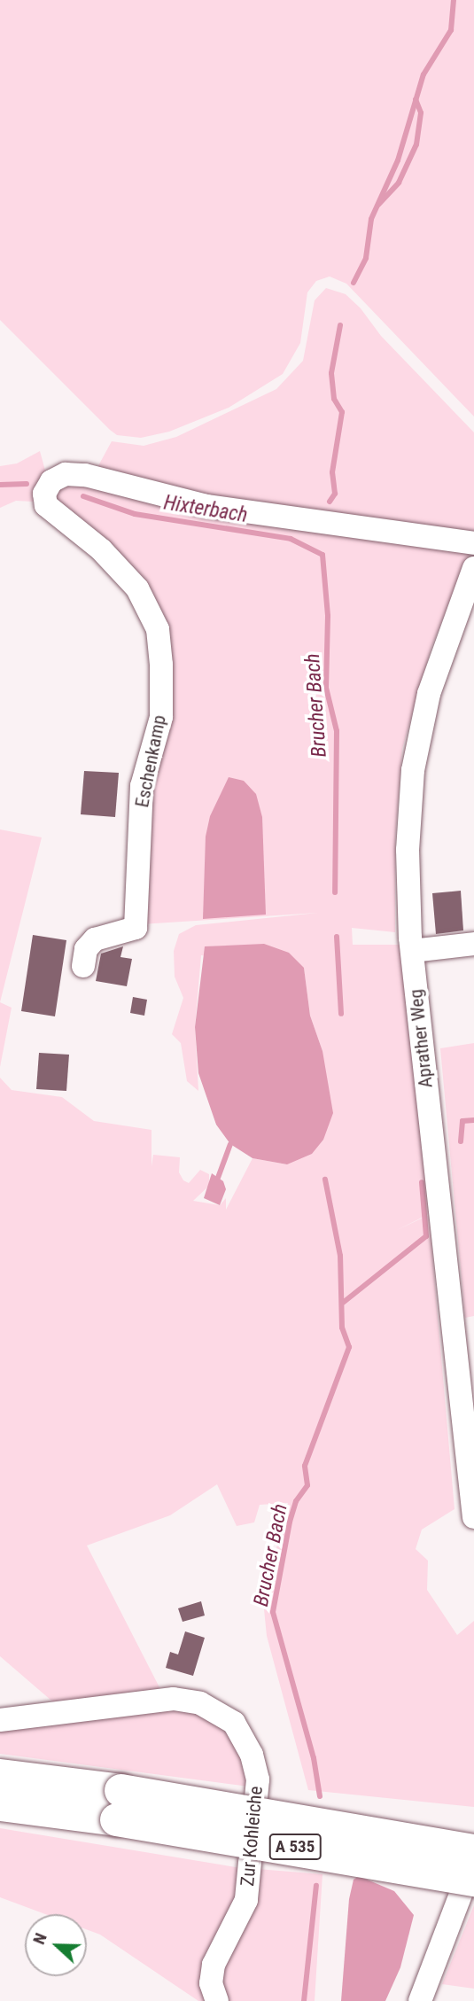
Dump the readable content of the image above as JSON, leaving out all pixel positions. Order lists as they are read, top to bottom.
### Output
{
  "streets": {
    "highway": ["A 535"],
    "street": ["Eschenkamp", "Aprather Weg", "Zur Kohleiche"]
  },
  "water": ["Hixterbach", "Brucher Bach"],
  "north": "left"
}
